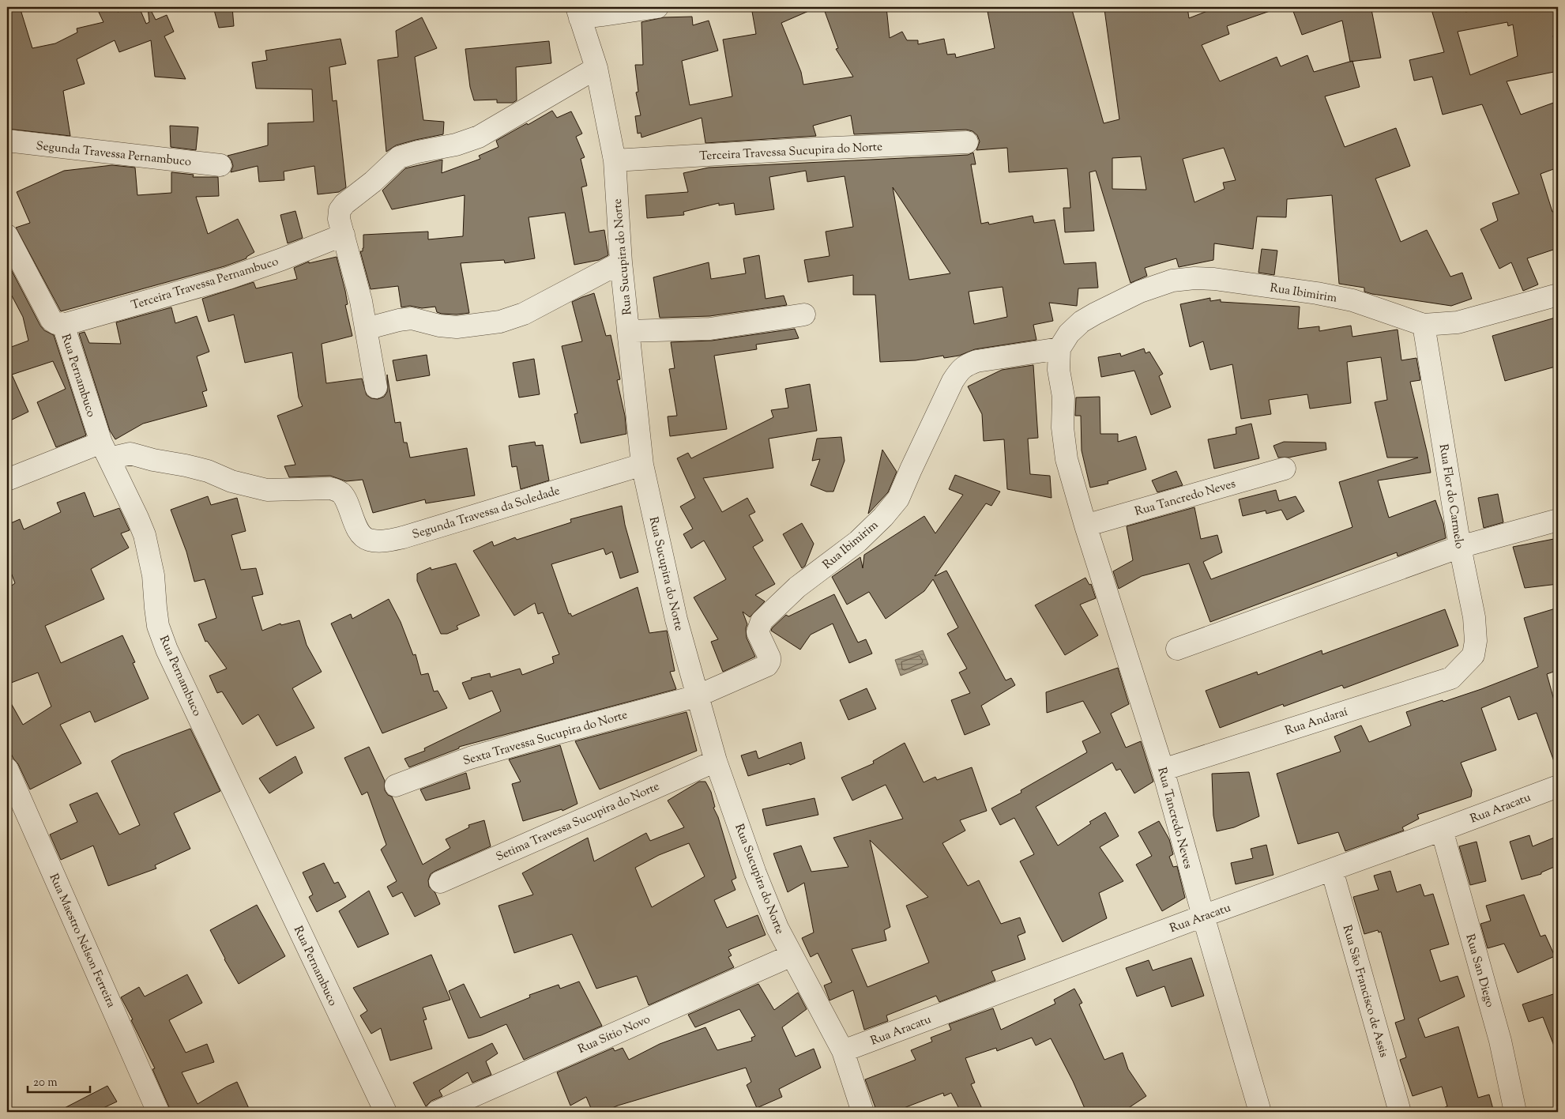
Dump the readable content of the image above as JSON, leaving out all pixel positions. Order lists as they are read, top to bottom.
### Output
{
  "streets": {
    "street": [
      "Terceira Travessa Sucupira do Norte",
      "Segunda Travessa Pernambuco",
      "Rua Sucupira do Norte",
      "Terceira Travessa Pernambuco",
      "Rua Ibimirim",
      "Rua Pernambuco",
      "Rua Flor do Carmelo",
      "Rua Tancredo Neves",
      "Segunda Travessa da Soledade",
      "Rua Andaraí",
      "Sexta Travessa Sucupira do Norte",
      "Rua Aracatu",
      "Setima Travessa Sucupira do Norte",
      "Rua Maestro Nelson Ferreira",
      "Rua San Diego",
      "Rua São Francisco de Assis",
      "Rua Sítio Novo"
    ]
  },
  "crossings": [
    ["Terceira Travessa Sucupira do Norte", "Rua Sucupira do Norte"],
    ["Rua Sucupira do Norte", "Rua Ibimirim"],
    ["Rua Sucupira do Norte", "Segunda Travessa da Soledade"],
    ["Rua Sucupira do Norte", "Sexta Travessa Sucupira do Norte"],
    ["Rua Sucupira do Norte", "Rua Aracatu"],
    ["Rua Sucupira do Norte", "Setima Travessa Sucupira do Norte"],
    ["Rua Sucupira do Norte", "Rua Sítio Novo"],
    ["Terceira Travessa Pernambuco", "Rua Pernambuco"],
    ["Rua Ibimirim", "Rua Flor do Carmelo"],
    ["Rua Ibimirim", "Rua Tancredo Neves"],
    ["Rua Ibimirim", "Sexta Travessa Sucupira do Norte"],
    ["Rua Pernambuco", "Segunda Travessa da Soledade"],
    ["Rua Flor do Carmelo", "Rua Andaraí"],
    ["Rua Tancredo Neves", "Rua Andaraí"],
    ["Rua Tancredo Neves", "Rua Aracatu"],
    ["Rua Aracatu", "Rua San Diego"],
    ["Rua Aracatu", "Rua São Francisco de Assis"]
  ],
  "scale_bar": "20 m"
}
